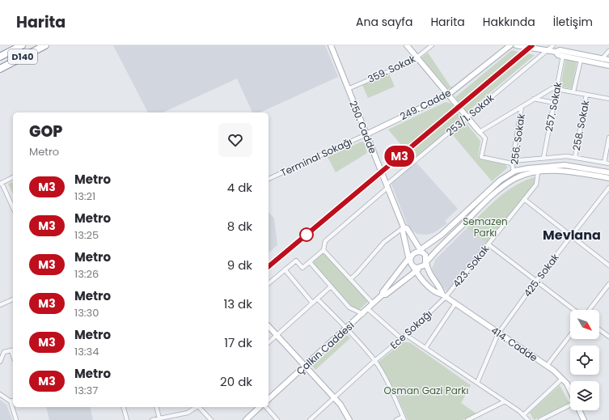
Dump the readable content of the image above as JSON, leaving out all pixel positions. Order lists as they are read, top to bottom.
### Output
{
  "streets": {
    "highway": ["D140"],
    "main road": [
      "249. Cadde",
      "250. Cadde",
      "414. Cadde",
      "Çalkın Caddesi"
    ],
    "street": [
      "359. Sokak",
      "257. Sokak",
      "253/1. Sokak",
      "258. Sokak",
      "256. Sokak",
      "Terminal Sokağı",
      "423. Sokak",
      "425. Sokak",
      "Ece Sokağı"
    ]
  },
  "crossings": [
    ["359. Sokak", "250. Cadde"],
    ["249. Cadde", "250. Cadde"],
    ["249. Cadde", "Terminal Sokağı"],
    ["253/1. Sokak", "250. Cadde"],
    ["250. Cadde", "Terminal Sokağı"],
    ["250. Cadde", "414. Cadde"],
    ["250. Cadde", "Çalkın Caddesi"],
    ["423. Sokak", "Ece Sokağı"],
    ["423. Sokak", "414. Cadde"],
    ["423. Sokak", "Çalkın Caddesi"],
    ["425. Sokak", "414. Cadde"],
    ["Ece Sokağı", "414. Cadde"],
    ["414. Cadde", "Çalkın Caddesi"]
  ],
  "districts": ["Mevlana"],
  "parks": ["Semazen Parkı", "Osman Gazi Parkı"],
  "lines": ["metro line M3"],
  "north": "bottom right",
  "page": {
    "header": "Harita",
    "nav": [
      "Ana sayfa",
      "Harita",
      "Hakkında",
      "İletişim"
    ],
    "on_map": "M3",
    "heading": ["GOP", "Metro"],
    "list": [
      {
        "mark": "M3",
        "name": "Metro",
        "note": "13:21",
        "value": "4 dk"
      },
      {
        "mark": "M3",
        "name": "Metro",
        "note": "13:25",
        "value": "8 dk"
      },
      {
        "mark": "M3",
        "name": "Metro",
        "note": "13:26",
        "value": "9 dk"
      },
      {
        "mark": "M3",
        "name": "Metro",
        "note": "13:30",
        "value": "13 dk"
      },
      {
        "mark": "M3",
        "name": "Metro",
        "note": "13:34",
        "value": "17 dk"
      },
      {
        "mark": "M3",
        "name": "Metro",
        "note": "13:37",
        "value": "20 dk"
      }
    ]
  }
}
